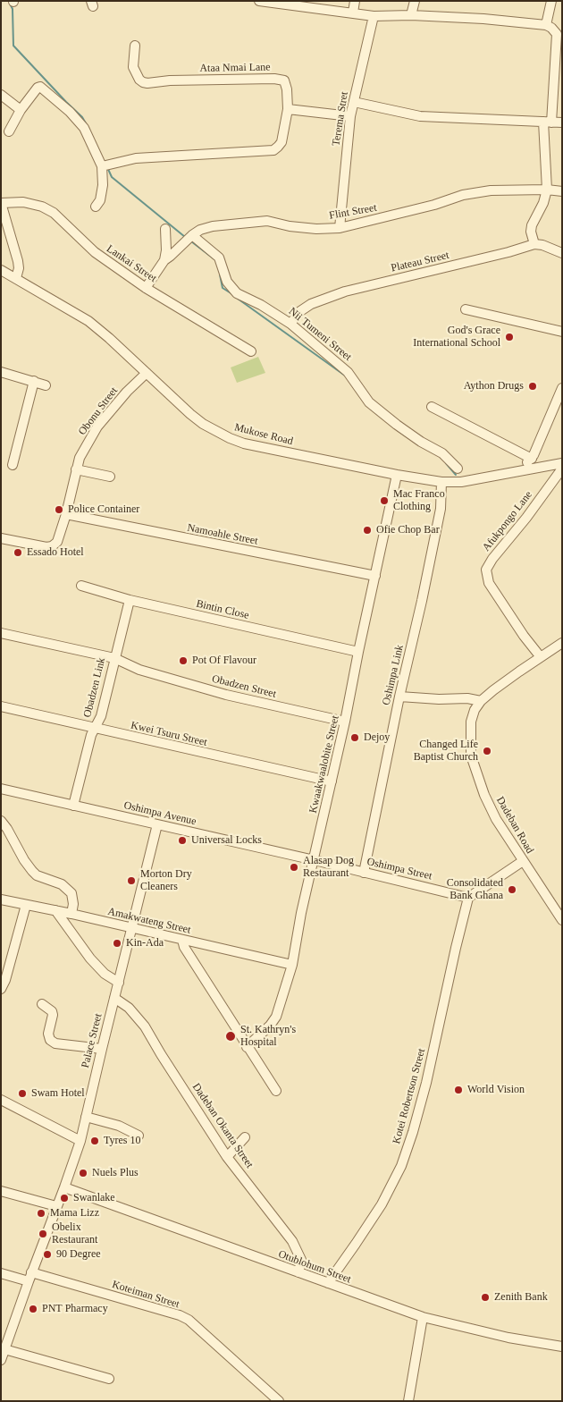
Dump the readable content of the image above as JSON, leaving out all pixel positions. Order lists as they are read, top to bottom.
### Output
{
  "streets": {
    "street": [
      "Ataa Nmai Lane",
      "Terema Stret",
      "Flint Street",
      "Plateau Street",
      "Lankai Street",
      "Nii Tumeni Street",
      "Obonu Street",
      "Mukose Road",
      "Afukpongo Lane",
      "Namoahle Street",
      "Bintin Close",
      "Oshimpa Link",
      "Obadzen Street",
      "Obadzen Link",
      "Kwei Tsuru Street",
      "Kwaakwaalobite Street",
      "Oshimpa Avenue",
      "Dadeban Road",
      "Oshimpa Street",
      "Amakwateng Street",
      "Palace Street",
      "Kotei Robertson Street",
      "Dadeban Okanta Street",
      "Otublohum Street",
      "Koteiman Street"
    ]
  },
  "crossings": [
    ["Terema Stret", "Flint Street"],
    ["Flint Street", "Lankai Street"],
    ["Flint Street", "Nii Tumeni Street"],
    ["Plateau Street", "Nii Tumeni Street"],
    ["Obonu Street", "Mukose Road"],
    ["Obonu Street", "Namoahle Street"],
    ["Mukose Road", "Oshimpa Link"],
    ["Mukose Road", "Kwaakwaalobite Street"],
    ["Afukpongo Lane", "Dadeban Road"],
    ["Namoahle Street", "Kwaakwaalobite Street"],
    ["Bintin Close", "Obadzen Link"],
    ["Bintin Close", "Kwaakwaalobite Street"],
    ["Oshimpa Link", "Oshimpa Street"],
    ["Obadzen Street", "Obadzen Link"],
    ["Obadzen Street", "Kwaakwaalobite Street"],
    ["Obadzen Link", "Kwei Tsuru Street"],
    ["Obadzen Link", "Oshimpa Avenue"],
    ["Kwei Tsuru Street", "Kwaakwaalobite Street"],
    ["Kwaakwaalobite Street", "Oshimpa Avenue"],
    ["Kwaakwaalobite Street", "Oshimpa Street"],
    ["Kwaakwaalobite Street", "Amakwateng Street"],
    ["Oshimpa Avenue", "Oshimpa Street"],
    ["Oshimpa Avenue", "Palace Street"],
    ["Oshimpa Street", "Kotei Robertson Street"],
    ["Amakwateng Street", "Palace Street"],
    ["Palace Street", "Dadeban Okanta Street"],
    ["Palace Street", "Otublohum Street"],
    ["Palace Street", "Koteiman Street"],
    ["Kotei Robertson Street", "Otublohum Street"],
    ["Dadeban Okanta Street", "Otublohum Street"]
  ],
  "places": [
    "God's Grace International School",
    "Aython Drugs",
    "Mac Franco Clothing",
    "Police Container",
    "Ofie Chop Bar",
    "Essado Hotel",
    "Pot Of Flavour",
    "Dejoy",
    "Changed Life Baptist Church",
    "Universal Locks",
    "Alasap Dog Restaurant",
    "Morton Dry Cleaners",
    "Consolidated Bank Ghana",
    "Kin-Ada",
    "St. Kathryn's Hospital",
    "World Vision",
    "Swam Hotel",
    "Tyres 10",
    "Nuels Plus",
    "Swanlake",
    "Mama Lizz",
    "Obelix Restaurant",
    "90 Degree",
    "Zenith Bank",
    "PNT Pharmacy"
  ]
}
